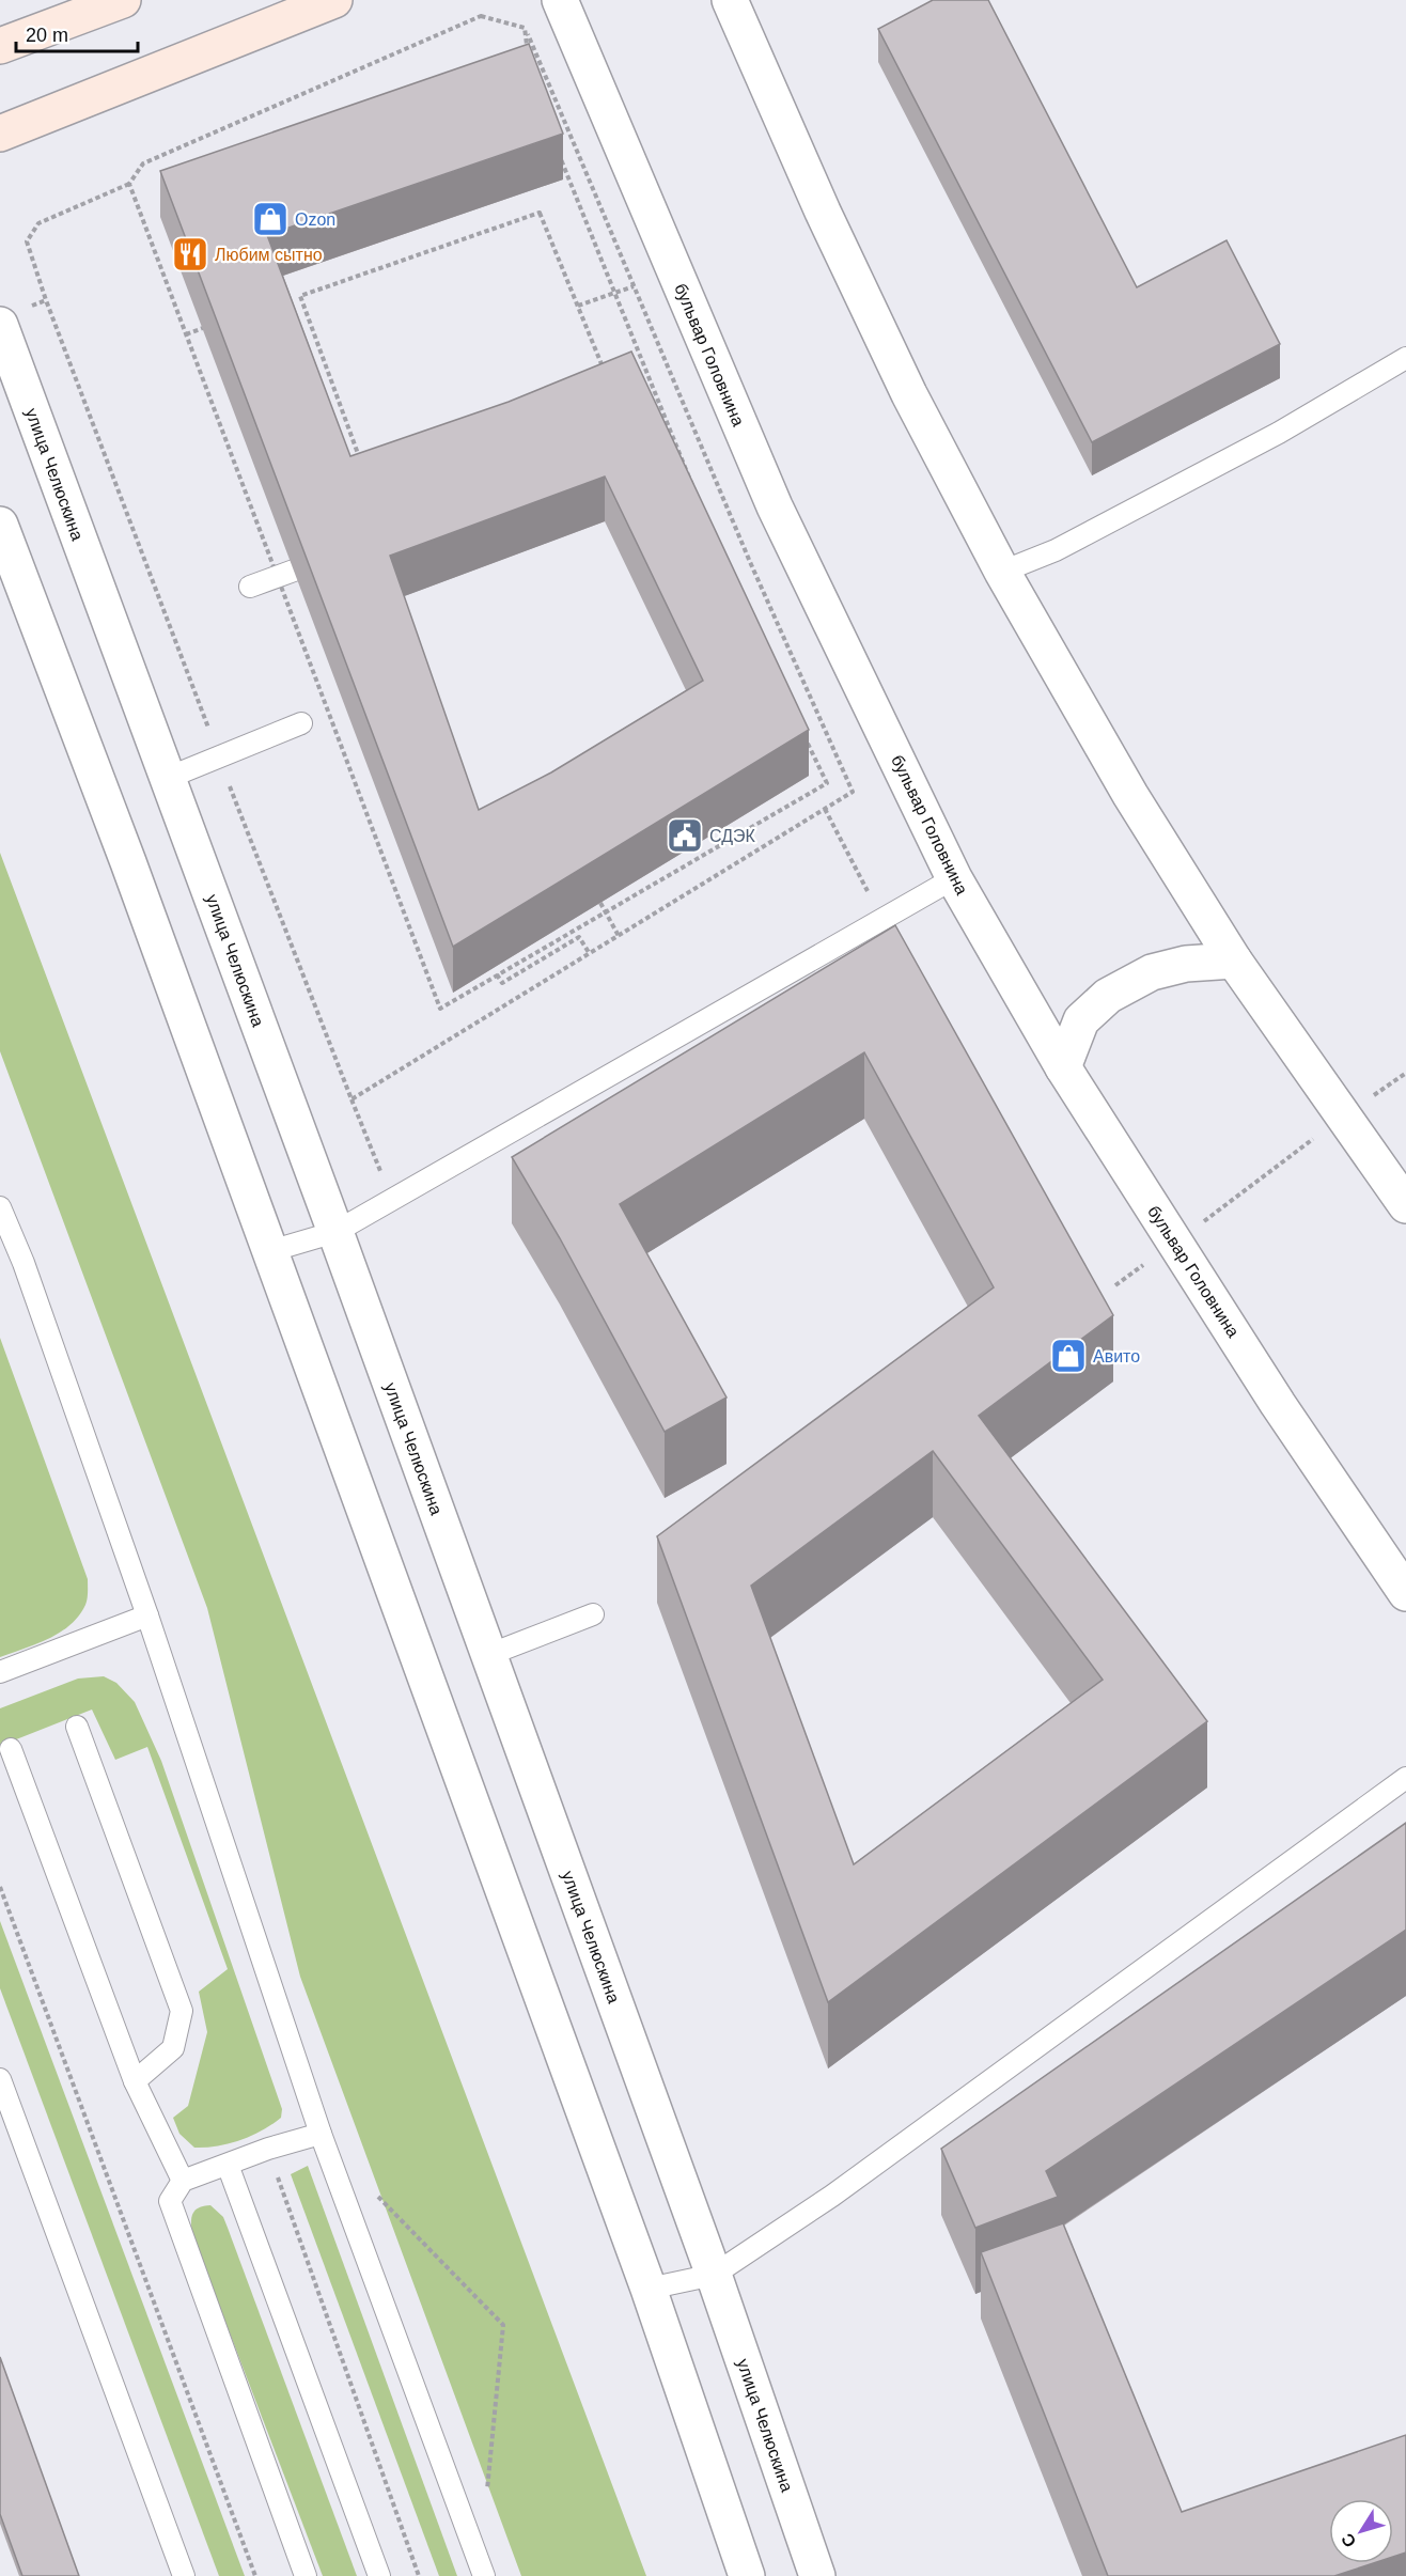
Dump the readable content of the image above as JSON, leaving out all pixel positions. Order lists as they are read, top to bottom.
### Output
{
  "streets": {
    "street": ["бульвар Головнина", "улица Челюскина"]
  },
  "places": {
    "shop": ["Ozon", "Авито"],
    "restaurant": ["Любим сытно"],
    "public building": ["СДЭК"]
  },
  "scale_bar": "20 m",
  "north": "bottom left"
}
